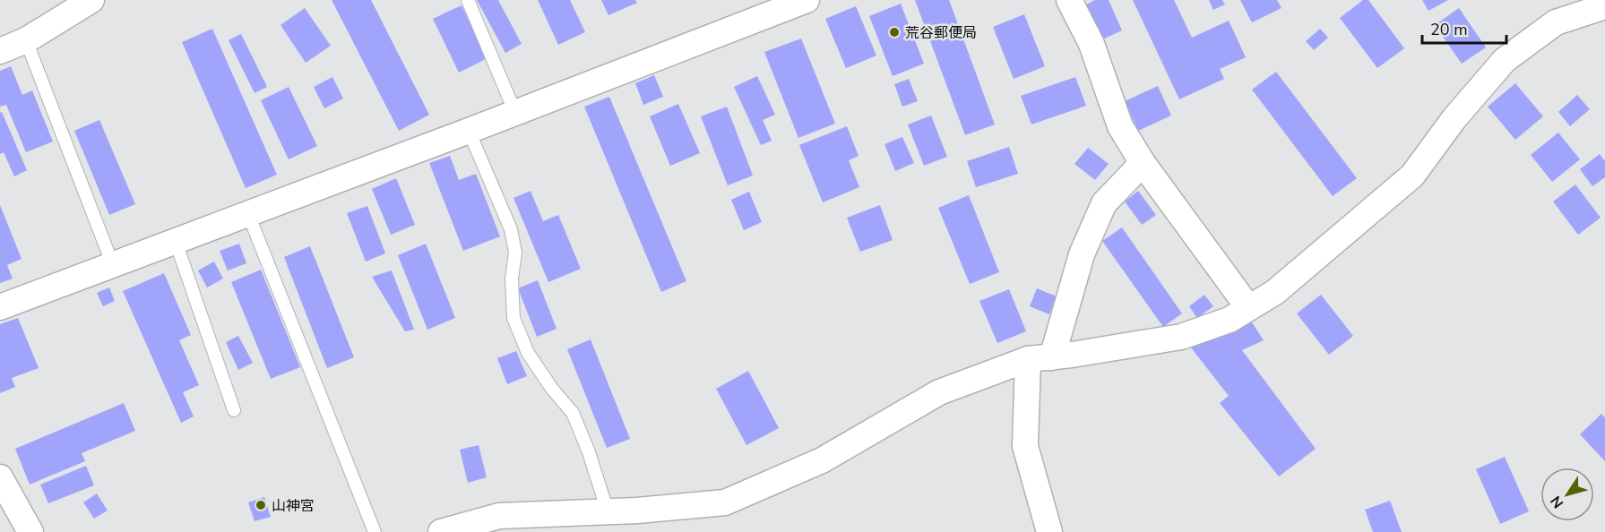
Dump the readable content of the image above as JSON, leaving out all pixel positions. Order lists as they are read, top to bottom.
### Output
{
  "places": ["荒谷郵便局", "山神宮"],
  "scale_bar": "20 m",
  "north": "bottom left"
}
